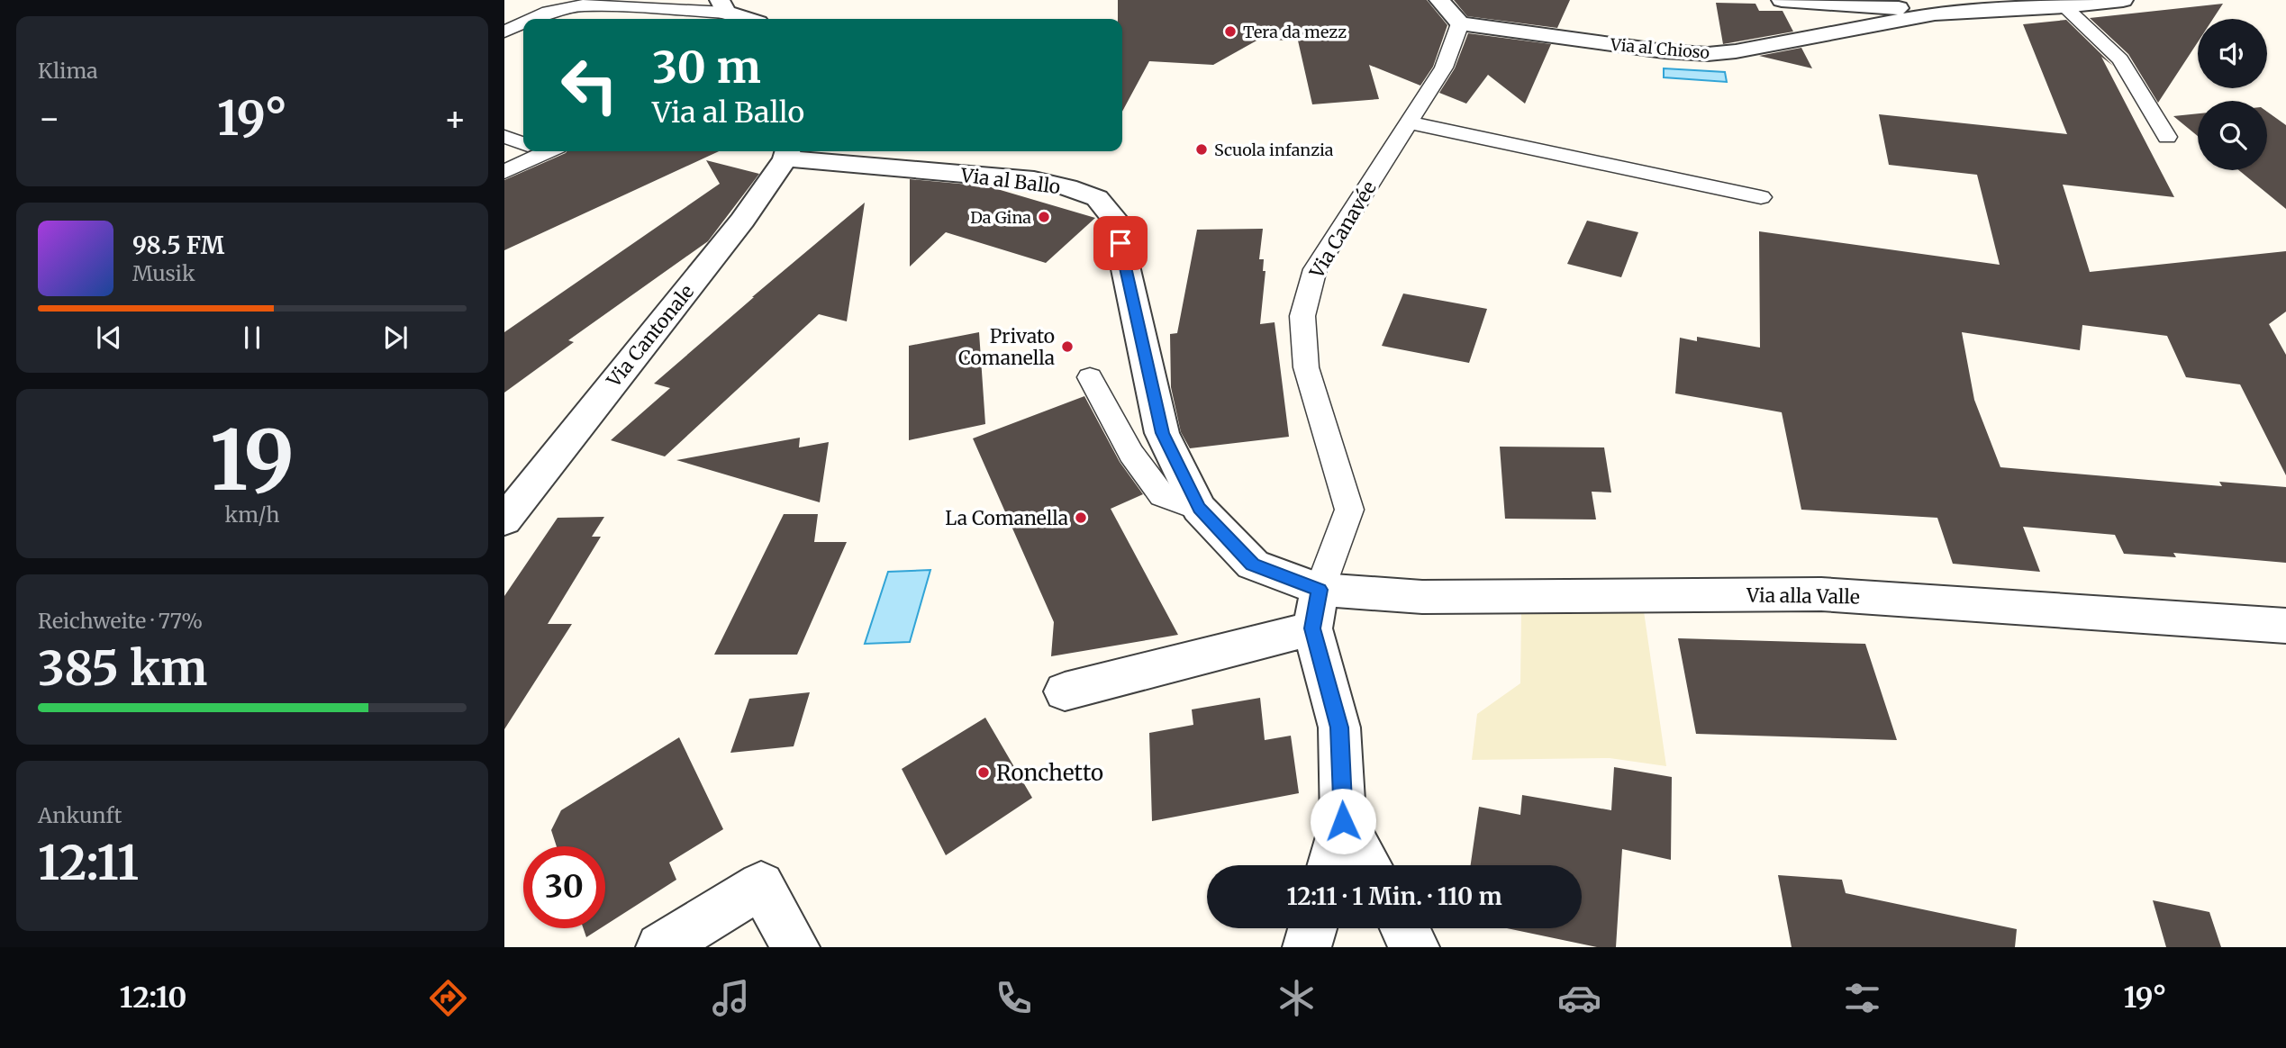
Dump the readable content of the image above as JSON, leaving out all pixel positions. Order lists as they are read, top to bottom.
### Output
{
  "streets": {
    "street": [
      "Via al Chioso",
      "Via al Ballo",
      "Via Cantonale",
      "Via alla Valle"
    ],
    "lane": ["Via Canavée"]
  },
  "crossings": [
    ["Via al Chioso", "Via Canavée"],
    ["Via al Ballo", "Via Canavée"],
    ["Via al Ballo", "Via Cantonale"],
    ["Via al Ballo", "Via alla Valle"],
    ["Via Canavée", "Via alla Valle"]
  ],
  "places": [
    "Tera da mezz",
    "Scuola infanzia",
    "Da Gina",
    "Privato Comanella",
    "La Comanella",
    "Ronchetto"
  ],
  "page": {
    "tile": [
      "Klima",
      ["19", "km/h"],
      ["Reichweite · 77%", "385 km"],
      ["Ankunft", "12:11"]
    ],
    "turn": ["30 m", "Via al Ballo"],
    "heat": ["−", "19°", "+"],
    "song": ["98.5 FM", "Musik"],
    "limit": "30",
    "trip": "12:11 · 1 Min. · 110 m",
    "tabs": ["12:10", "19°"]
  }
}
